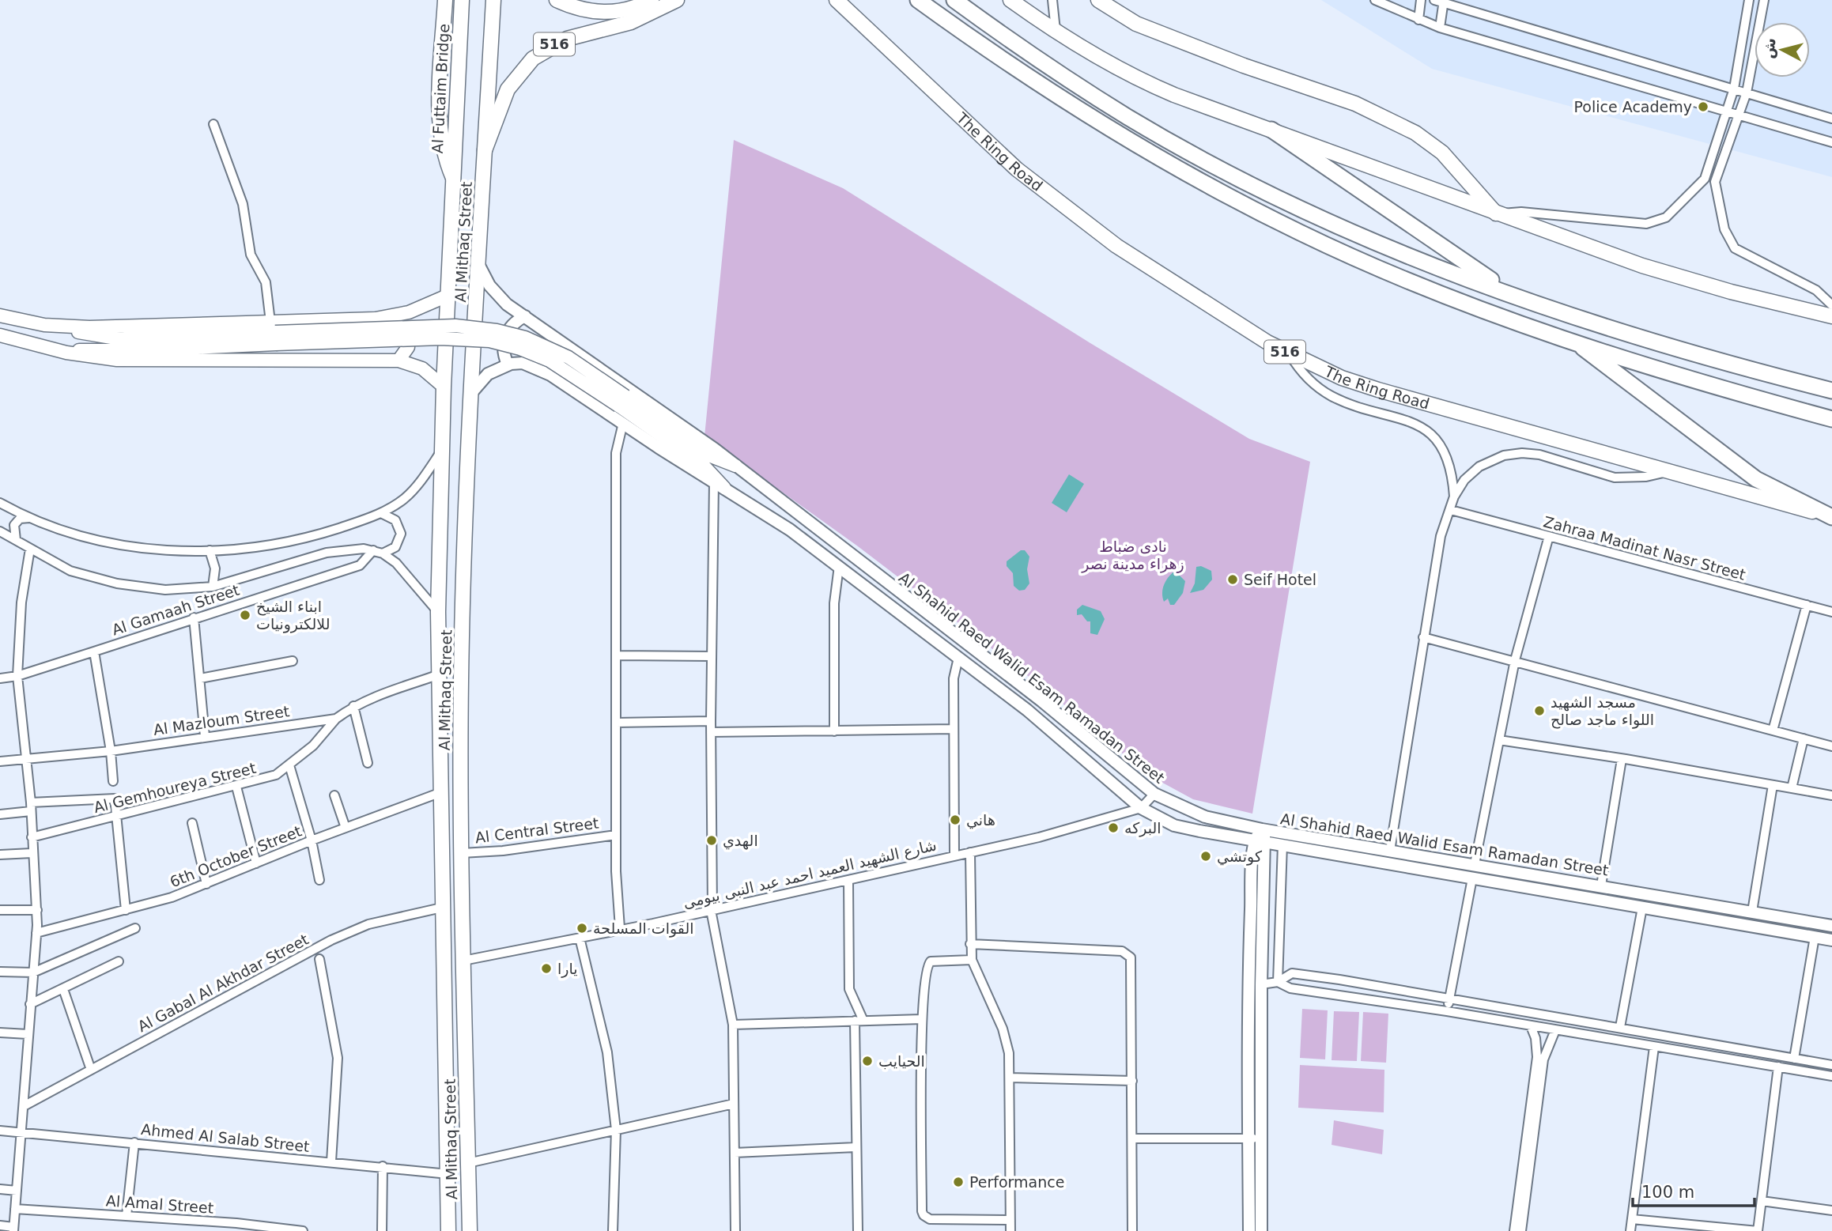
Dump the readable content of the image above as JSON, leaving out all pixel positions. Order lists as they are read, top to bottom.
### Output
{
  "streets": {
    "main road": [
      "516",
      "Al Futtaim Bridge",
      "The Ring Road",
      "Al Mithaq Street"
    ],
    "street": [
      "Zahraa Madinat Nasr Street",
      "Al Gamaah Street",
      "Al Shahid Raed Walid Esam Ramadan Street",
      "Al Mazloum Street",
      "Al Gemhoureya Street",
      "Al Central Street",
      "6th October Street",
      "شارع الشهيد العميد احمد عبد النبى بيومى",
      "Al Gabal Al Akhdar Street",
      "Ahmed Al Salab Street",
      "Al Amal Street"
    ]
  },
  "crossings": [
    ["516", "The Ring Road"],
    ["516", "Al Mithaq Street"],
    ["Al Futtaim Bridge", "Al Mithaq Street"],
    ["Al Mithaq Street", "Al Shahid Raed Walid Esam Ramadan Street"],
    ["Al Mithaq Street", "Al Central Street"],
    ["Al Mithaq Street", "6th October Street"],
    ["Al Mithaq Street", "شارع الشهيد العميد احمد عبد النبى بيومى"],
    ["Al Mithaq Street", "Al Gabal Al Akhdar Street"],
    ["Al Mithaq Street", "Ahmed Al Salab Street"],
    ["Al Shahid Raed Walid Esam Ramadan Street", "شارع الشهيد العميد احمد عبد النبى بيومى"],
    ["Al Mazloum Street", "Al Gemhoureya Street"]
  ],
  "parks": ["نادى ضباط زهراء مدينة نصر"],
  "places": [
    "Police Academy",
    "Seif Hotel",
    "ابناء الشيخ للالكترونيات",
    "مسجد الشهيد اللواء ماجد صالح",
    "هاني",
    "البركه",
    "الهدي",
    "كوتشي",
    "القوات المسلحة",
    "يارا",
    "الحيايب",
    "Performance"
  ],
  "scale_bar": "100 m",
  "north": "left"
}
